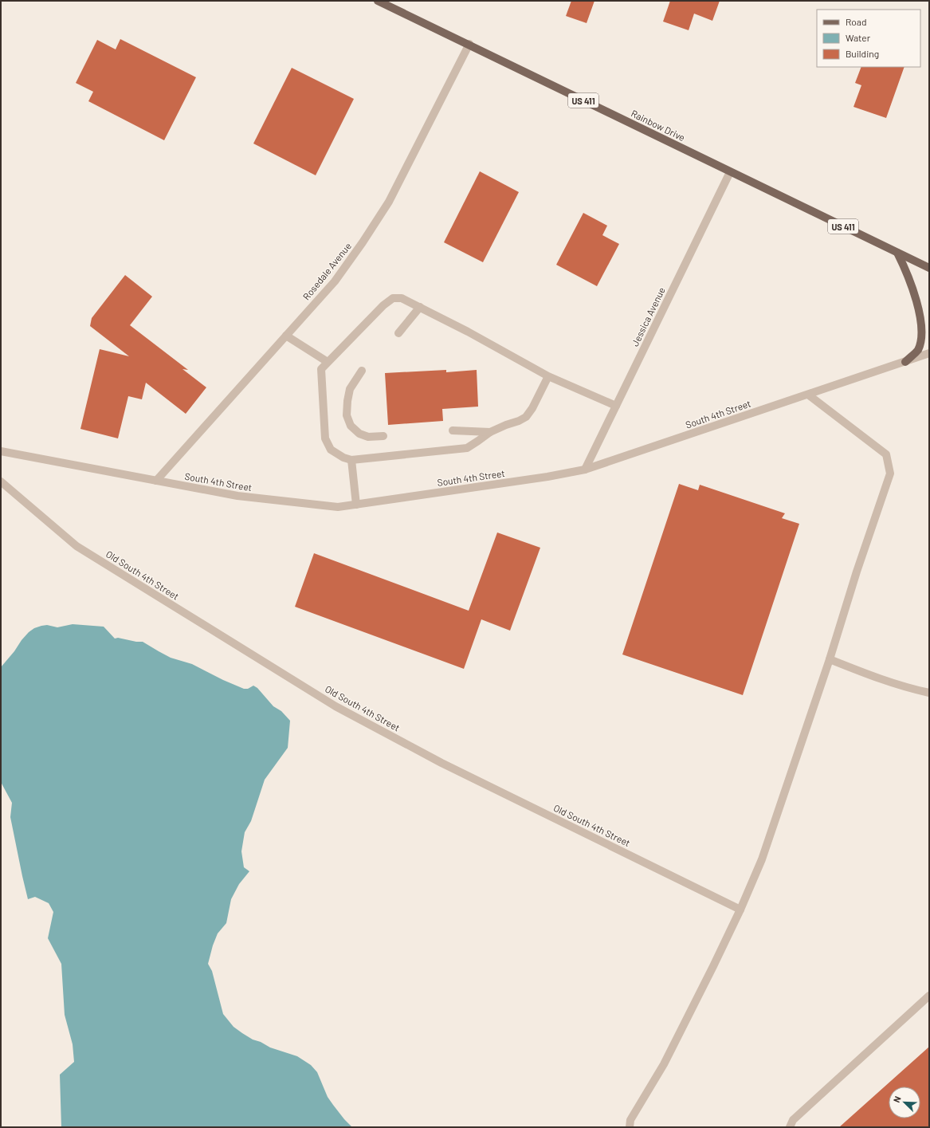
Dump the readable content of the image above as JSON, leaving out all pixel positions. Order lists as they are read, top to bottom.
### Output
{
  "streets": {
    "main road": ["US 411", "Rainbow Drive"],
    "street": [
      "Rosedale Avenue",
      "Jessica Avenue",
      "South 4th Street",
      "Old South 4th Street"
    ]
  },
  "crossings": [
    ["Rainbow Drive", "Rosedale Avenue"],
    ["Rainbow Drive", "Jessica Avenue"],
    ["Rosedale Avenue", "South 4th Street"],
    ["Jessica Avenue", "South 4th Street"]
  ],
  "legend": ["Road", "Water", "Building"],
  "north": "top left"
}
